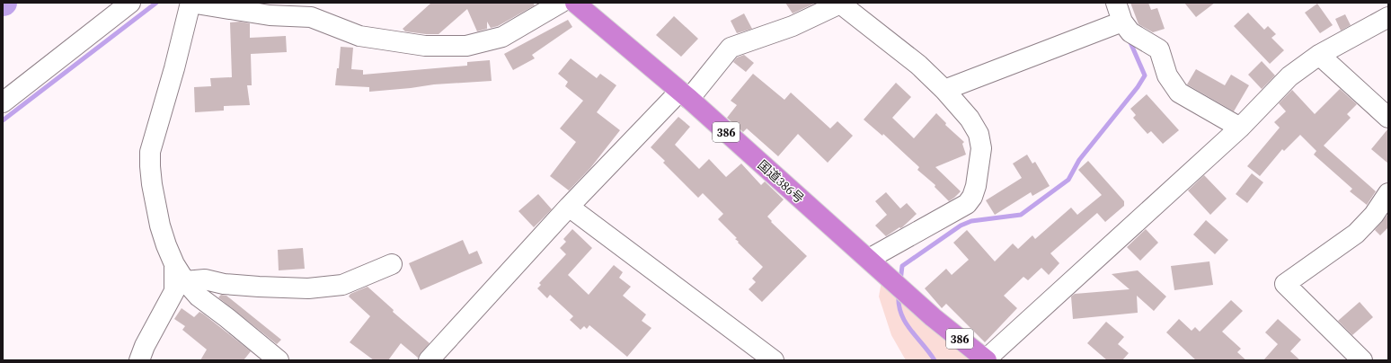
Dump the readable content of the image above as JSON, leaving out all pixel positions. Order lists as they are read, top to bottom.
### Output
{
  "streets": {
    "highway": ["386", "国道386号"]
  }
}
